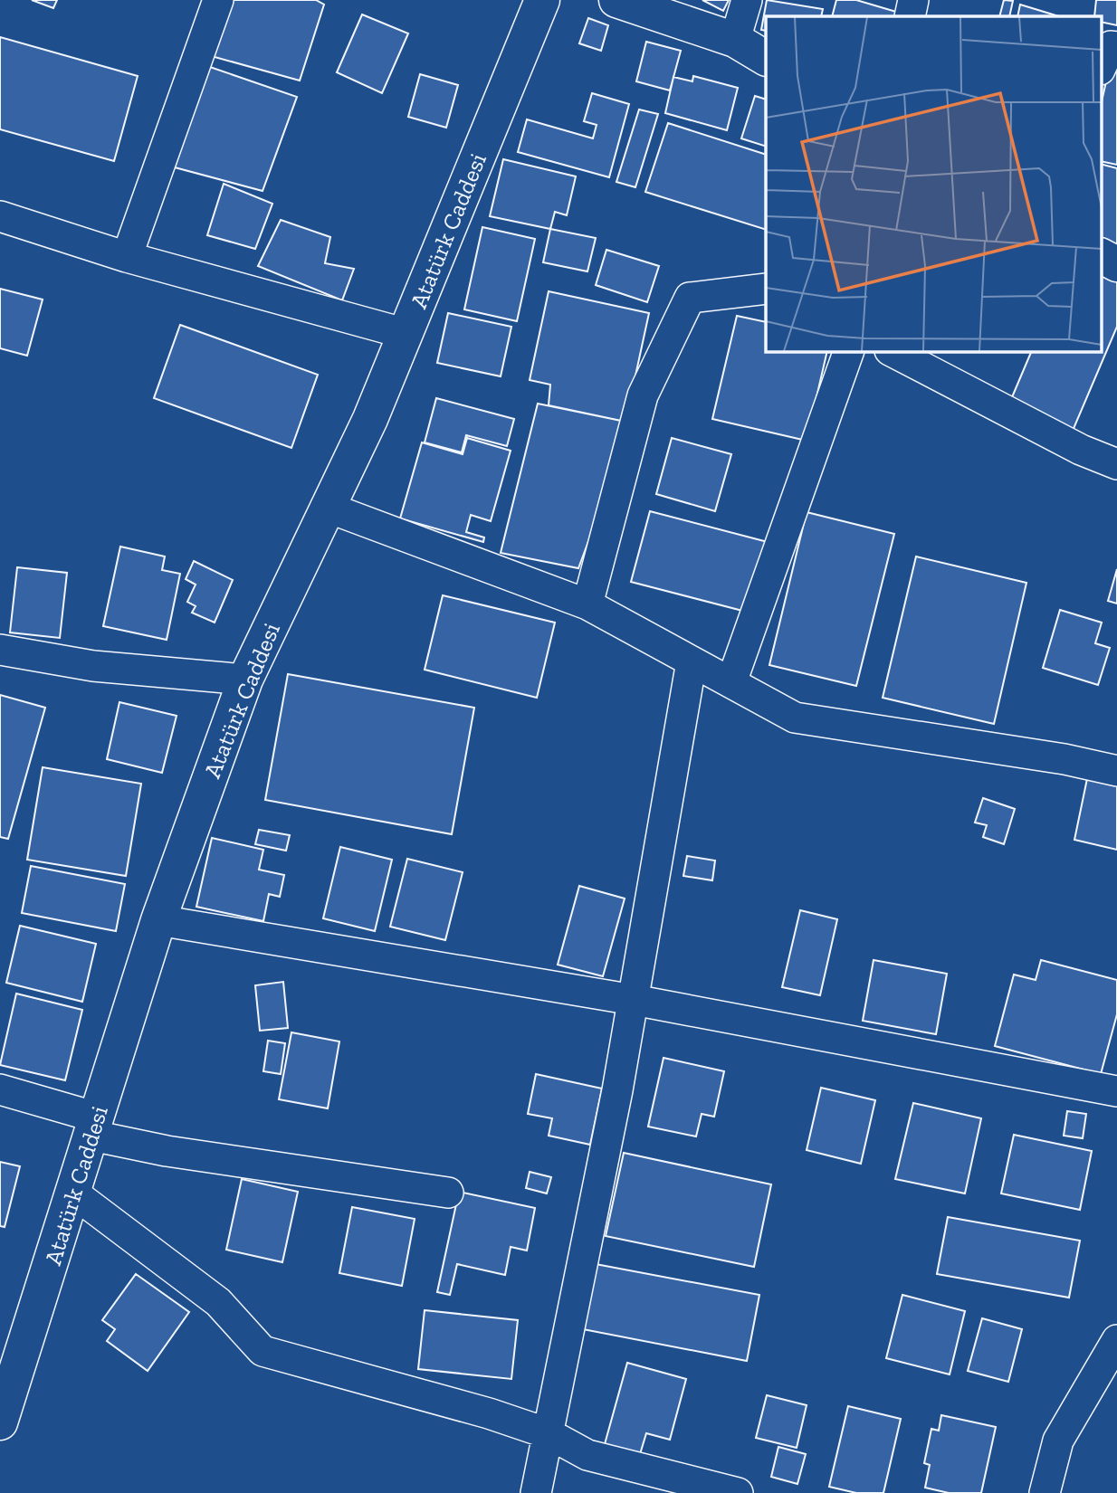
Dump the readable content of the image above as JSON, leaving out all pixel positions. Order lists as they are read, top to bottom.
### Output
{
  "streets": {
    "street": ["Atatürk Caddesi"]
  }
}
